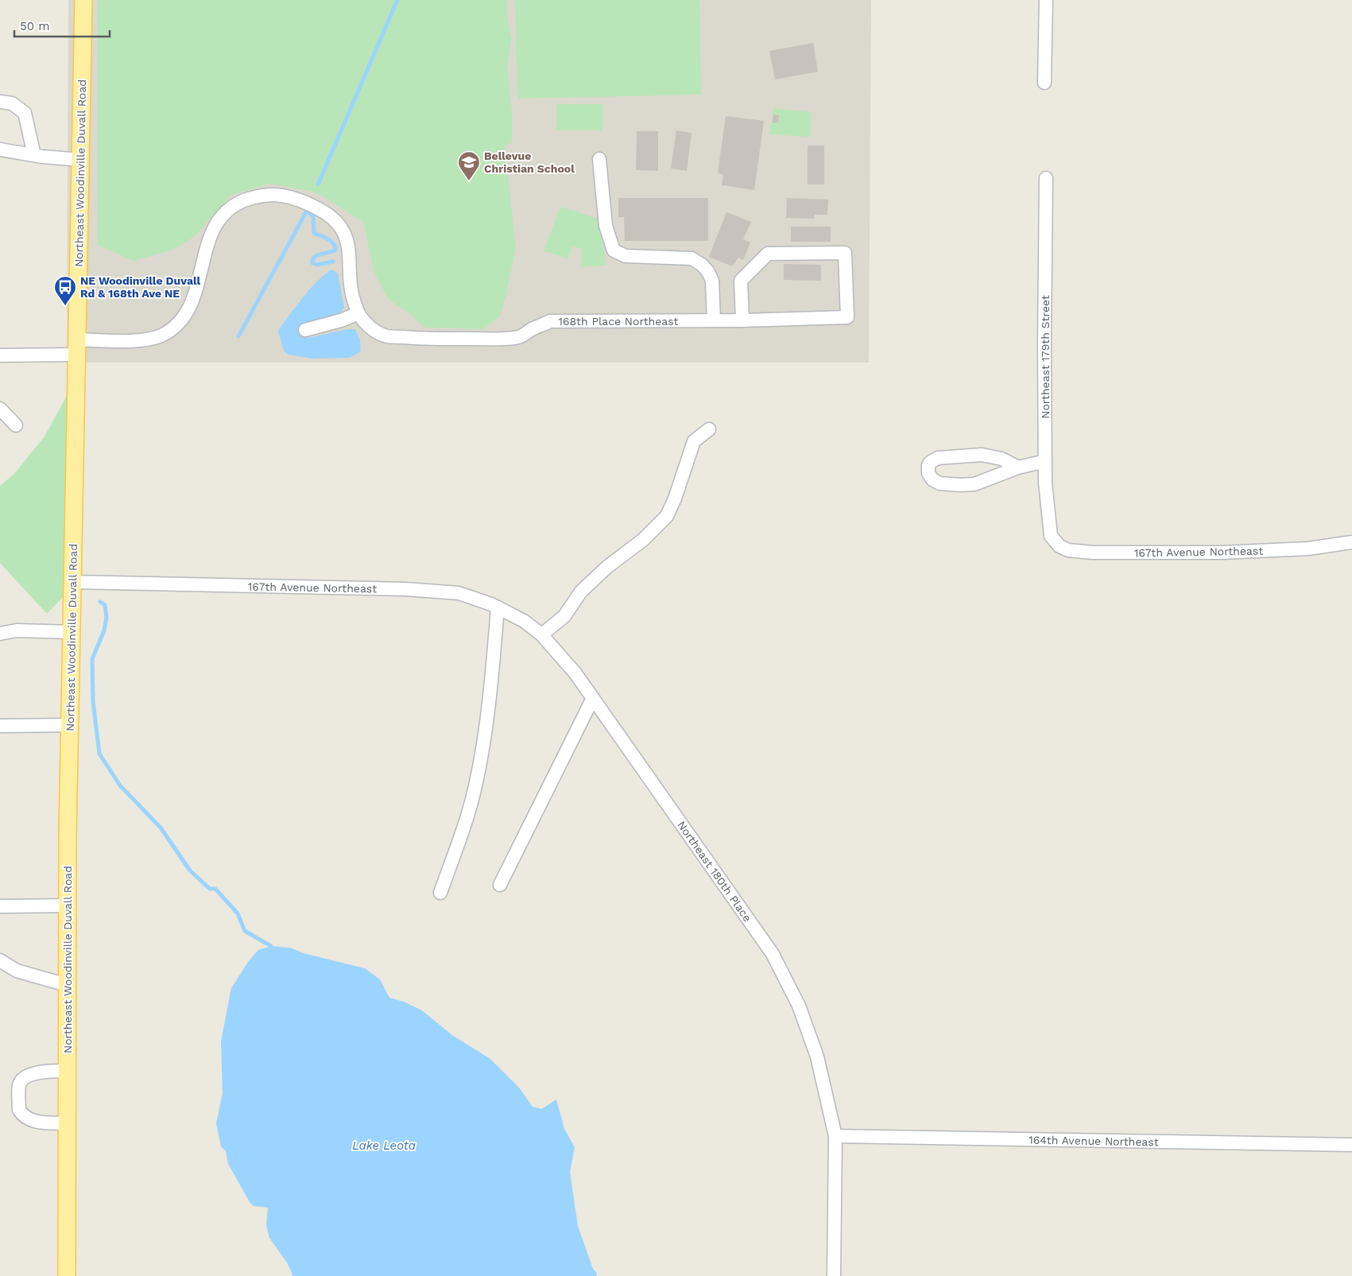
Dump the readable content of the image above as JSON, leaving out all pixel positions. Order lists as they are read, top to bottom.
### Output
{
  "streets": {
    "main road": ["Northeast Woodinville Duvall Road"],
    "street": [
      "168th Place Northeast",
      "Northeast 179th Street",
      "167th Avenue Northeast",
      "Northeast 180th Place",
      "164th Avenue Northeast"
    ]
  },
  "crossings": [
    ["Northeast Woodinville Duvall Road", "168th Place Northeast"],
    ["Northeast Woodinville Duvall Road", "167th Avenue Northeast"],
    ["Northeast 179th Street", "167th Avenue Northeast"],
    ["167th Avenue Northeast", "Northeast 180th Place"],
    ["Northeast 180th Place", "164th Avenue Northeast"]
  ],
  "water": ["Lake Leota"],
  "places": {
    "school or university": ["Bellevue Christian School"],
    "bus stop": ["NE Woodinville Duvall Rd & 168th Ave NE"]
  },
  "scale_bar": "50 m"
}
